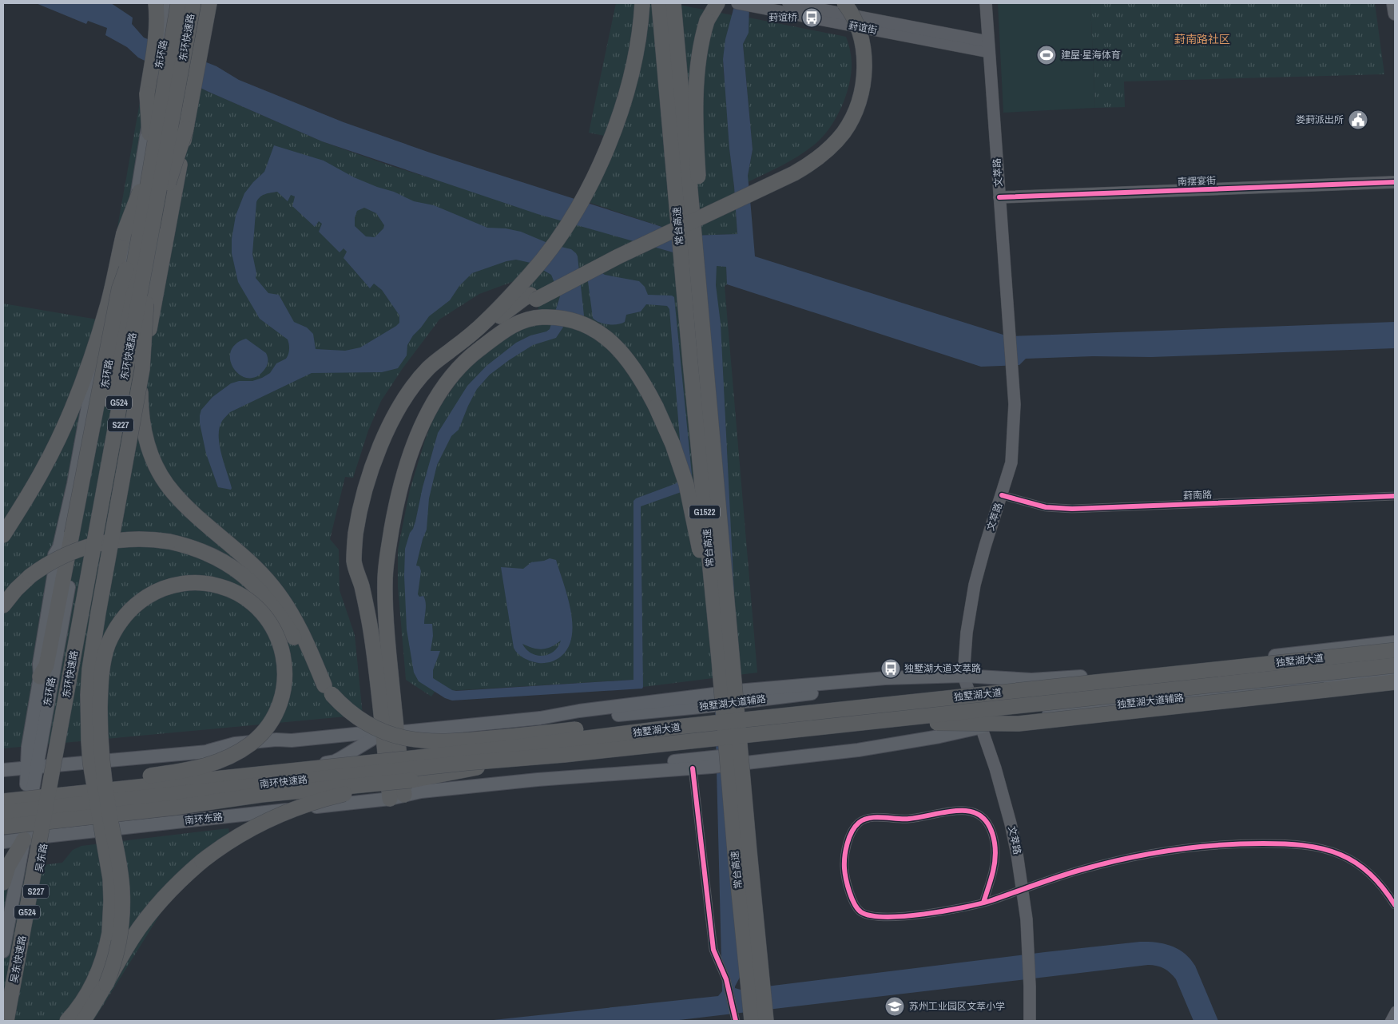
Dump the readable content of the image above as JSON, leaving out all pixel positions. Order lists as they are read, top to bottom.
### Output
{
  "streets": {
    "highway": [
      "东环快速路",
      "常台高速",
      "G524",
      "G1522",
      "独墅湖大道",
      "南环快速路",
      "吴东快速路"
    ],
    "main road": [
      "葑谊街",
      "东环路",
      "文萃路",
      "南摆宴街",
      "S227",
      "独墅湖大道辅路",
      "南环东路",
      "吴东路"
    ],
    "street": ["葑南路"]
  },
  "crossings": [
    ["葑谊街", "文萃路"],
    ["东环快速路", "吴东路"],
    ["东环快速路", "吴东快速路"],
    ["东环路", "吴东路"],
    ["文萃路", "南摆宴街"],
    ["文萃路", "葑南路"],
    ["文萃路", "独墅湖大道辅路"],
    ["S227", "吴东路"],
    ["独墅湖大道", "南环快速路"],
    ["独墅湖大道辅路", "南环东路"],
    ["南环东路", "吴东路"],
    ["吴东路", "吴东快速路"]
  ],
  "districts": ["葑南路社区"],
  "places": {
    "bus stop": ["葑谊桥", "独墅湖大道文萃路"],
    "sports": ["建屋·星海体育"],
    "public building": ["娄葑派出所"],
    "school or university": ["苏州工业园区文萃小学"]
  }
}
